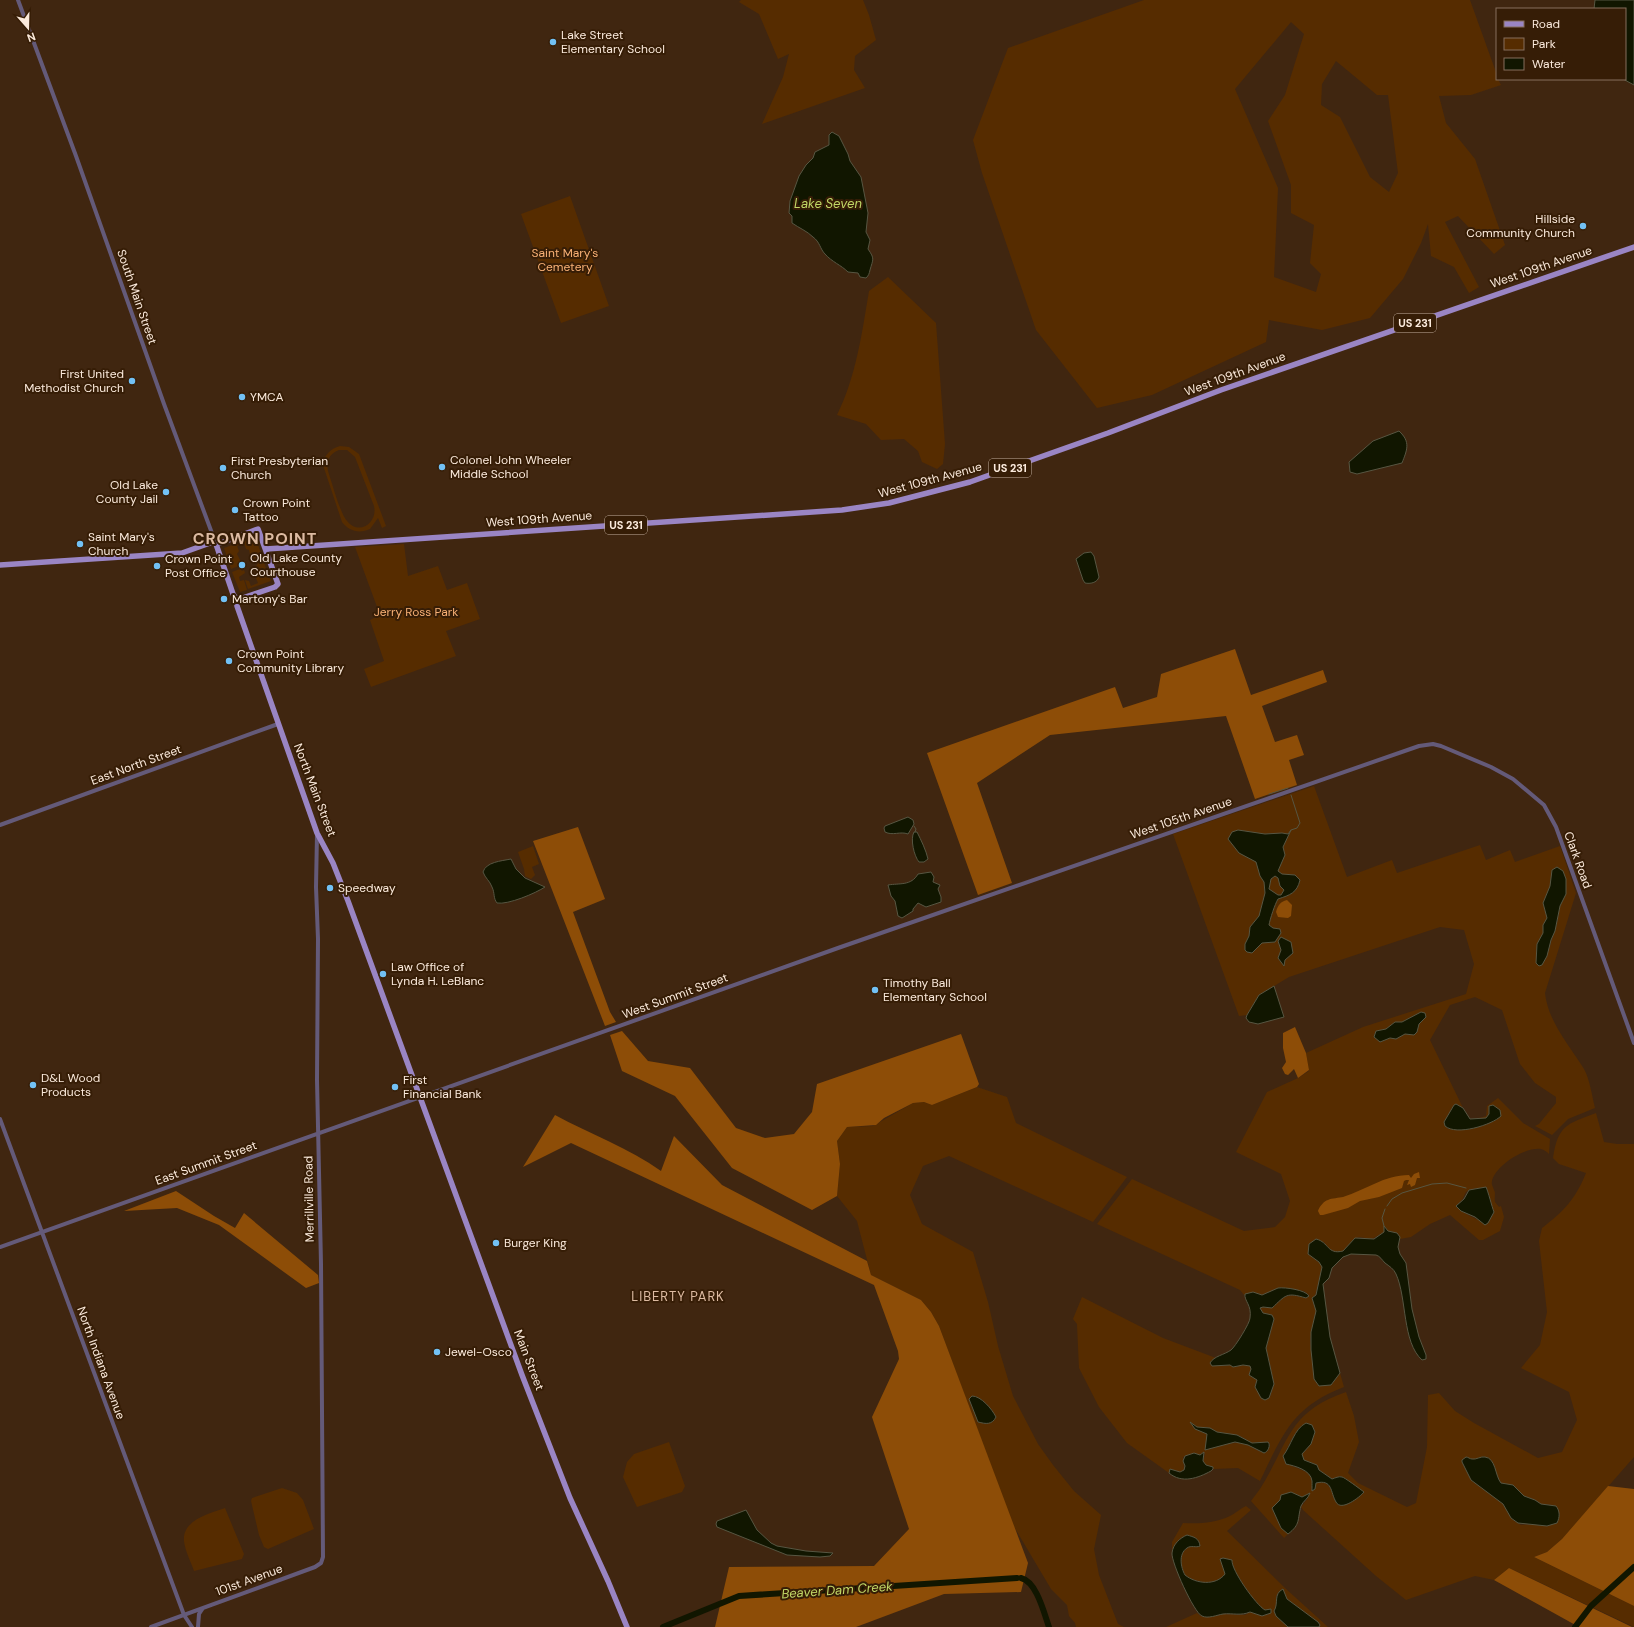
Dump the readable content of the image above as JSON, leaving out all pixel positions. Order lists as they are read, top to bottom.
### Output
{
  "streets": {
    "main road": [
      "West 109th Avenue",
      "South Main Street",
      "US 231",
      "North Main Street",
      "Main Street"
    ],
    "street": [
      "East North Street",
      "West 105th Avenue",
      "Clark Road",
      "West Summit Street",
      "East Summit Street",
      "Merrillville Road",
      "North Indiana Avenue",
      "101st Avenue"
    ]
  },
  "crossings": [
    ["South Main Street", "North Main Street"],
    ["East North Street", "North Main Street"],
    ["North Main Street", "West Summit Street"],
    ["North Main Street", "East Summit Street"],
    ["North Main Street", "Merrillville Road"],
    ["North Main Street", "Main Street"],
    ["West 105th Avenue", "Clark Road"],
    ["West 105th Avenue", "West Summit Street"],
    ["West Summit Street", "East Summit Street"],
    ["West Summit Street", "Main Street"],
    ["East Summit Street", "Merrillville Road"],
    ["East Summit Street", "Main Street"],
    ["East Summit Street", "North Indiana Avenue"],
    ["Merrillville Road", "101st Avenue"],
    ["North Indiana Avenue", "101st Avenue"]
  ],
  "districts": ["CROWN POINT", "LIBERTY PARK"],
  "water": ["Lake Seven", "Beaver Dam Creek"],
  "parks": ["Saint Mary's Cemetery", "Jerry Ross Park"],
  "places": [
    "Lake Street Elementary School",
    "Hillside Community Church",
    "First United Methodist Church",
    "YMCA",
    "Colonel John Wheeler Middle School",
    "First Presbyterian Church",
    "Old Lake County Jail",
    "Crown Point Tattoo",
    "Saint Mary's Church",
    "Old Lake County Courthouse",
    "Crown Point Post Office",
    "Martony's Bar",
    "Crown Point Community Library",
    "Speedway",
    "Law Office of Lynda H. LeBlanc",
    "Timothy Ball Elementary School",
    "D&L Wood Products",
    "First Financial Bank",
    "Burger King",
    "Jewel-Osco"
  ],
  "legend": ["Road", "Park", "Water"],
  "north": "bottom"
}
